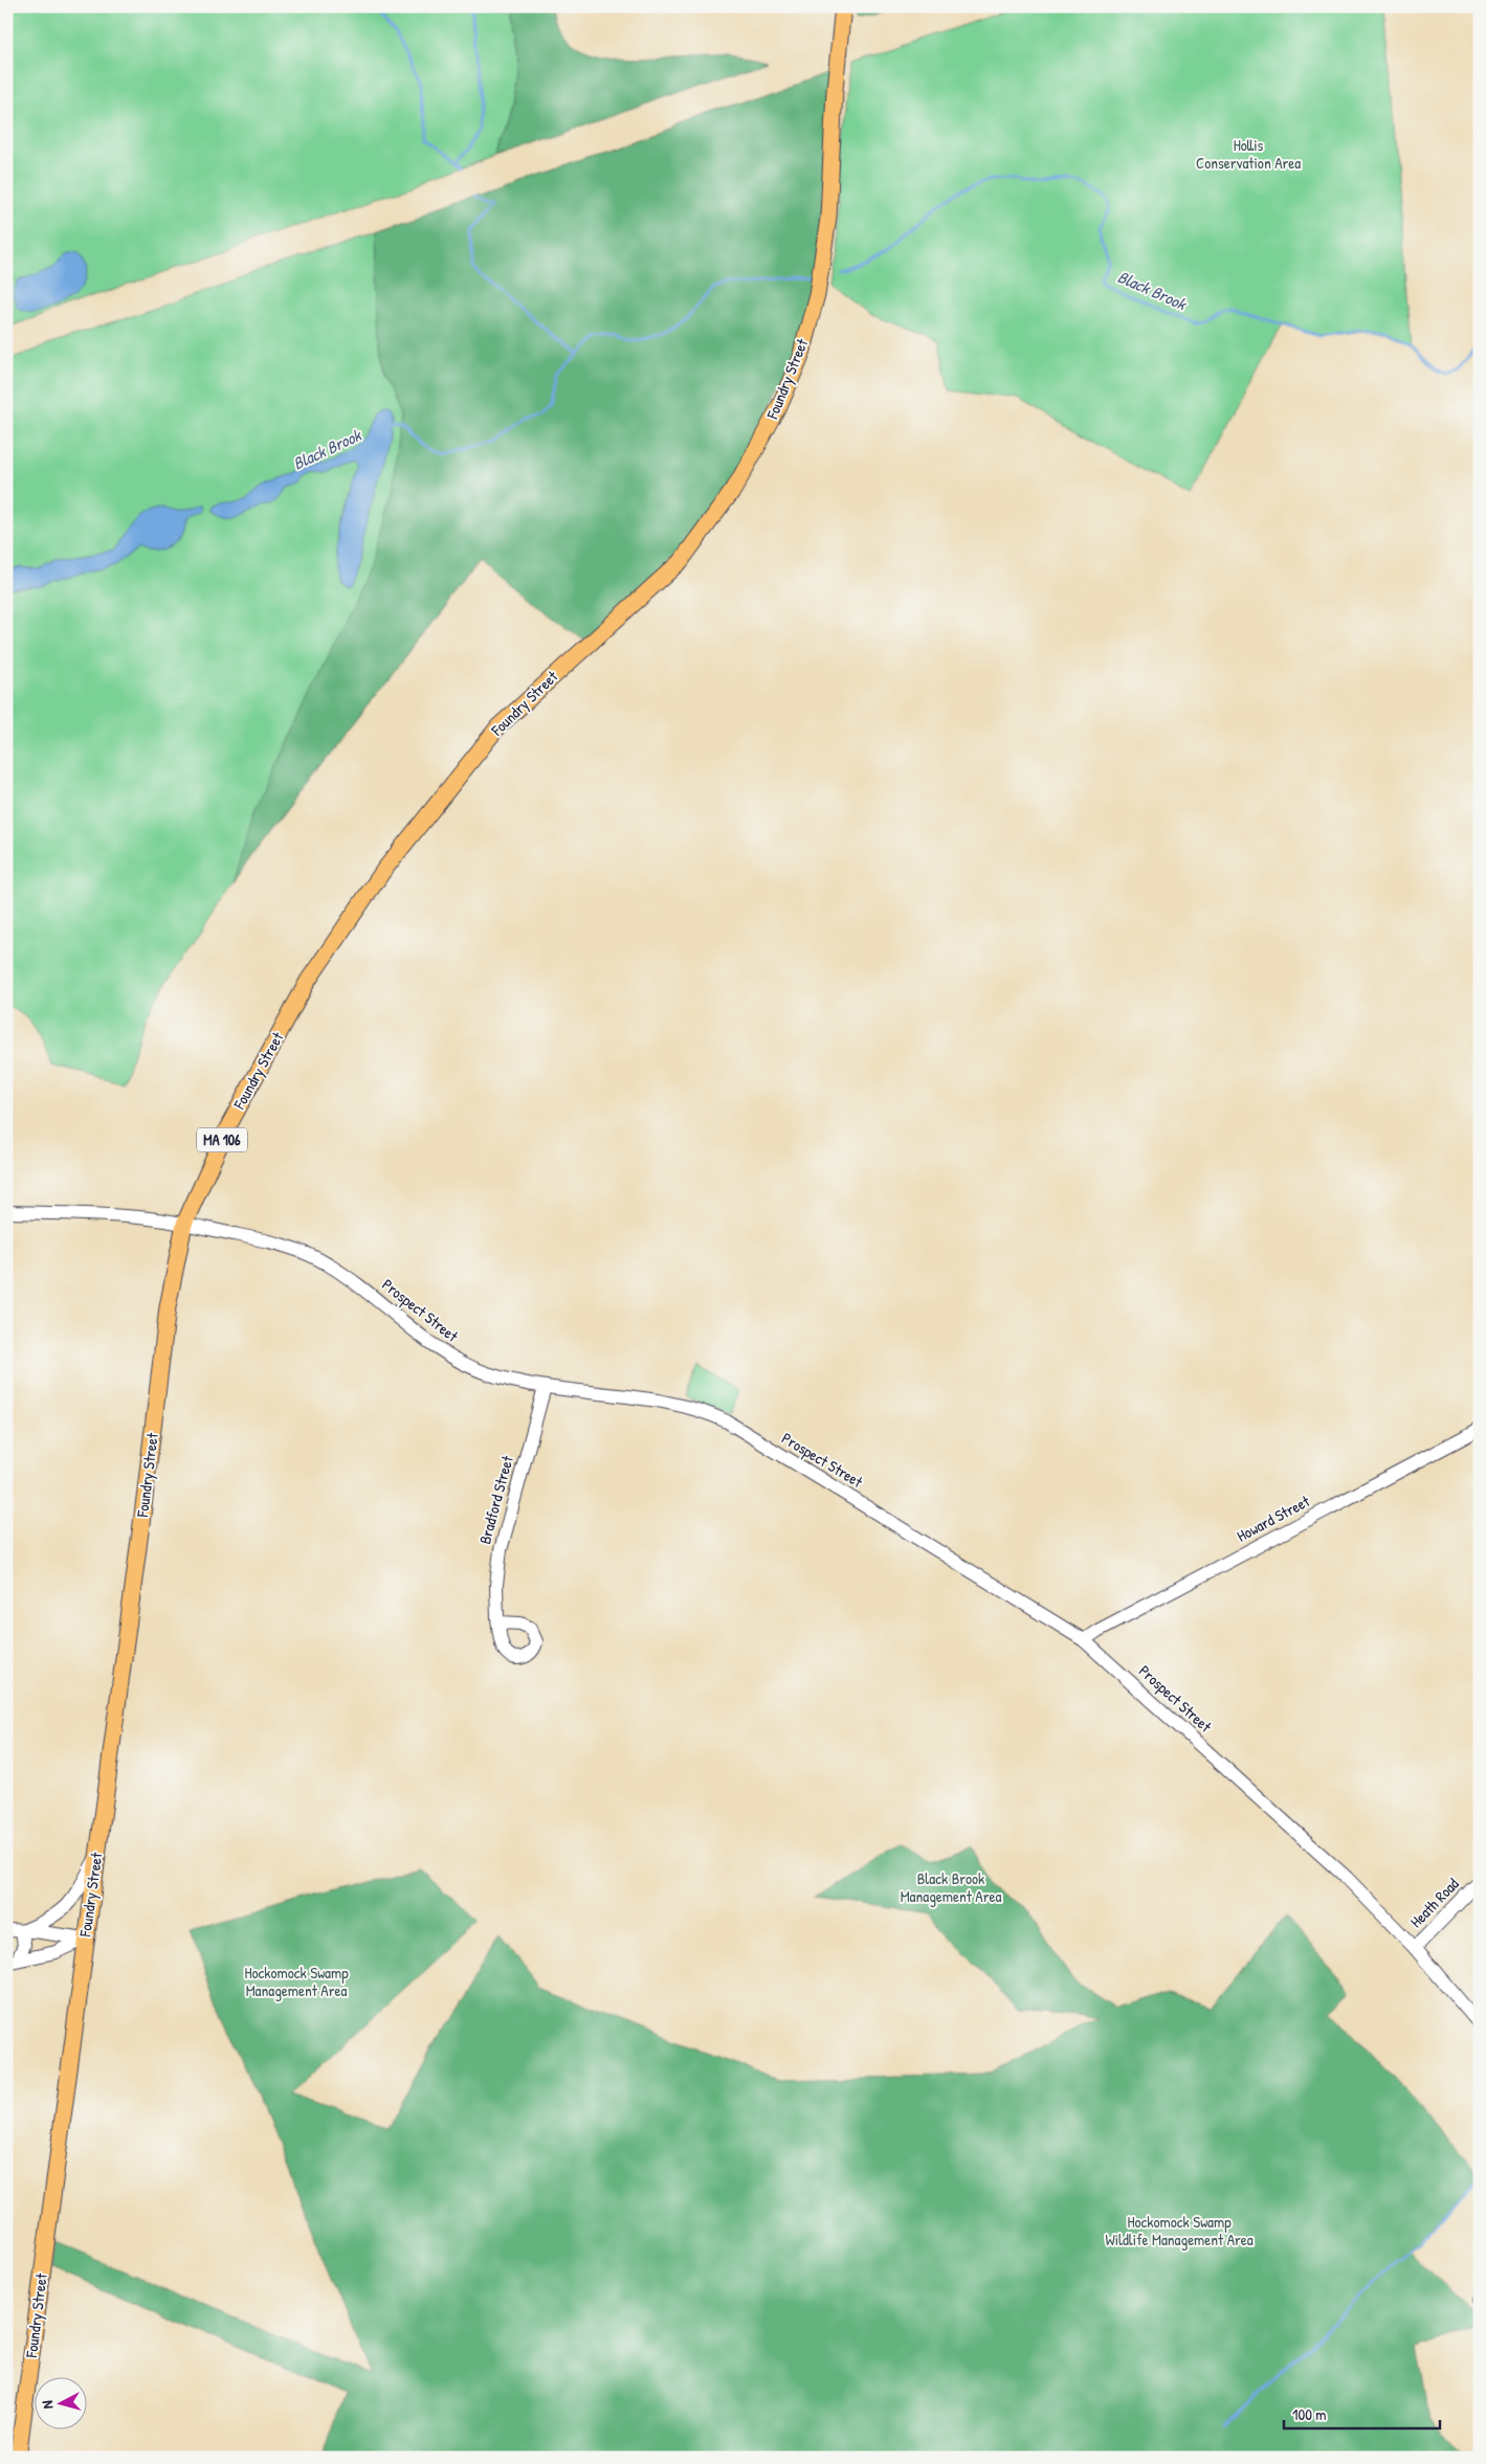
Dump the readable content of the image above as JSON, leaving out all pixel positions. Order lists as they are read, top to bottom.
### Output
{
  "streets": {
    "main road": ["Foundry Street", "MA 106"],
    "street": [
      "Prospect Street",
      "Bradford Street",
      "Howard Street",
      "Heath Road"
    ]
  },
  "crossings": [
    ["Foundry Street", "Prospect Street"],
    ["Prospect Street", "Bradford Street"],
    ["Prospect Street", "Howard Street"],
    ["Prospect Street", "Heath Road"]
  ],
  "water": ["Black Brook"],
  "parks": [
    "Hollis Conservation Area",
    "Black Brook Management Area",
    "Hockomock Swamp Management Area",
    "Hockomock Swamp Wildlife Management Area"
  ],
  "scale_bar": "100 m",
  "north": "left"
}
